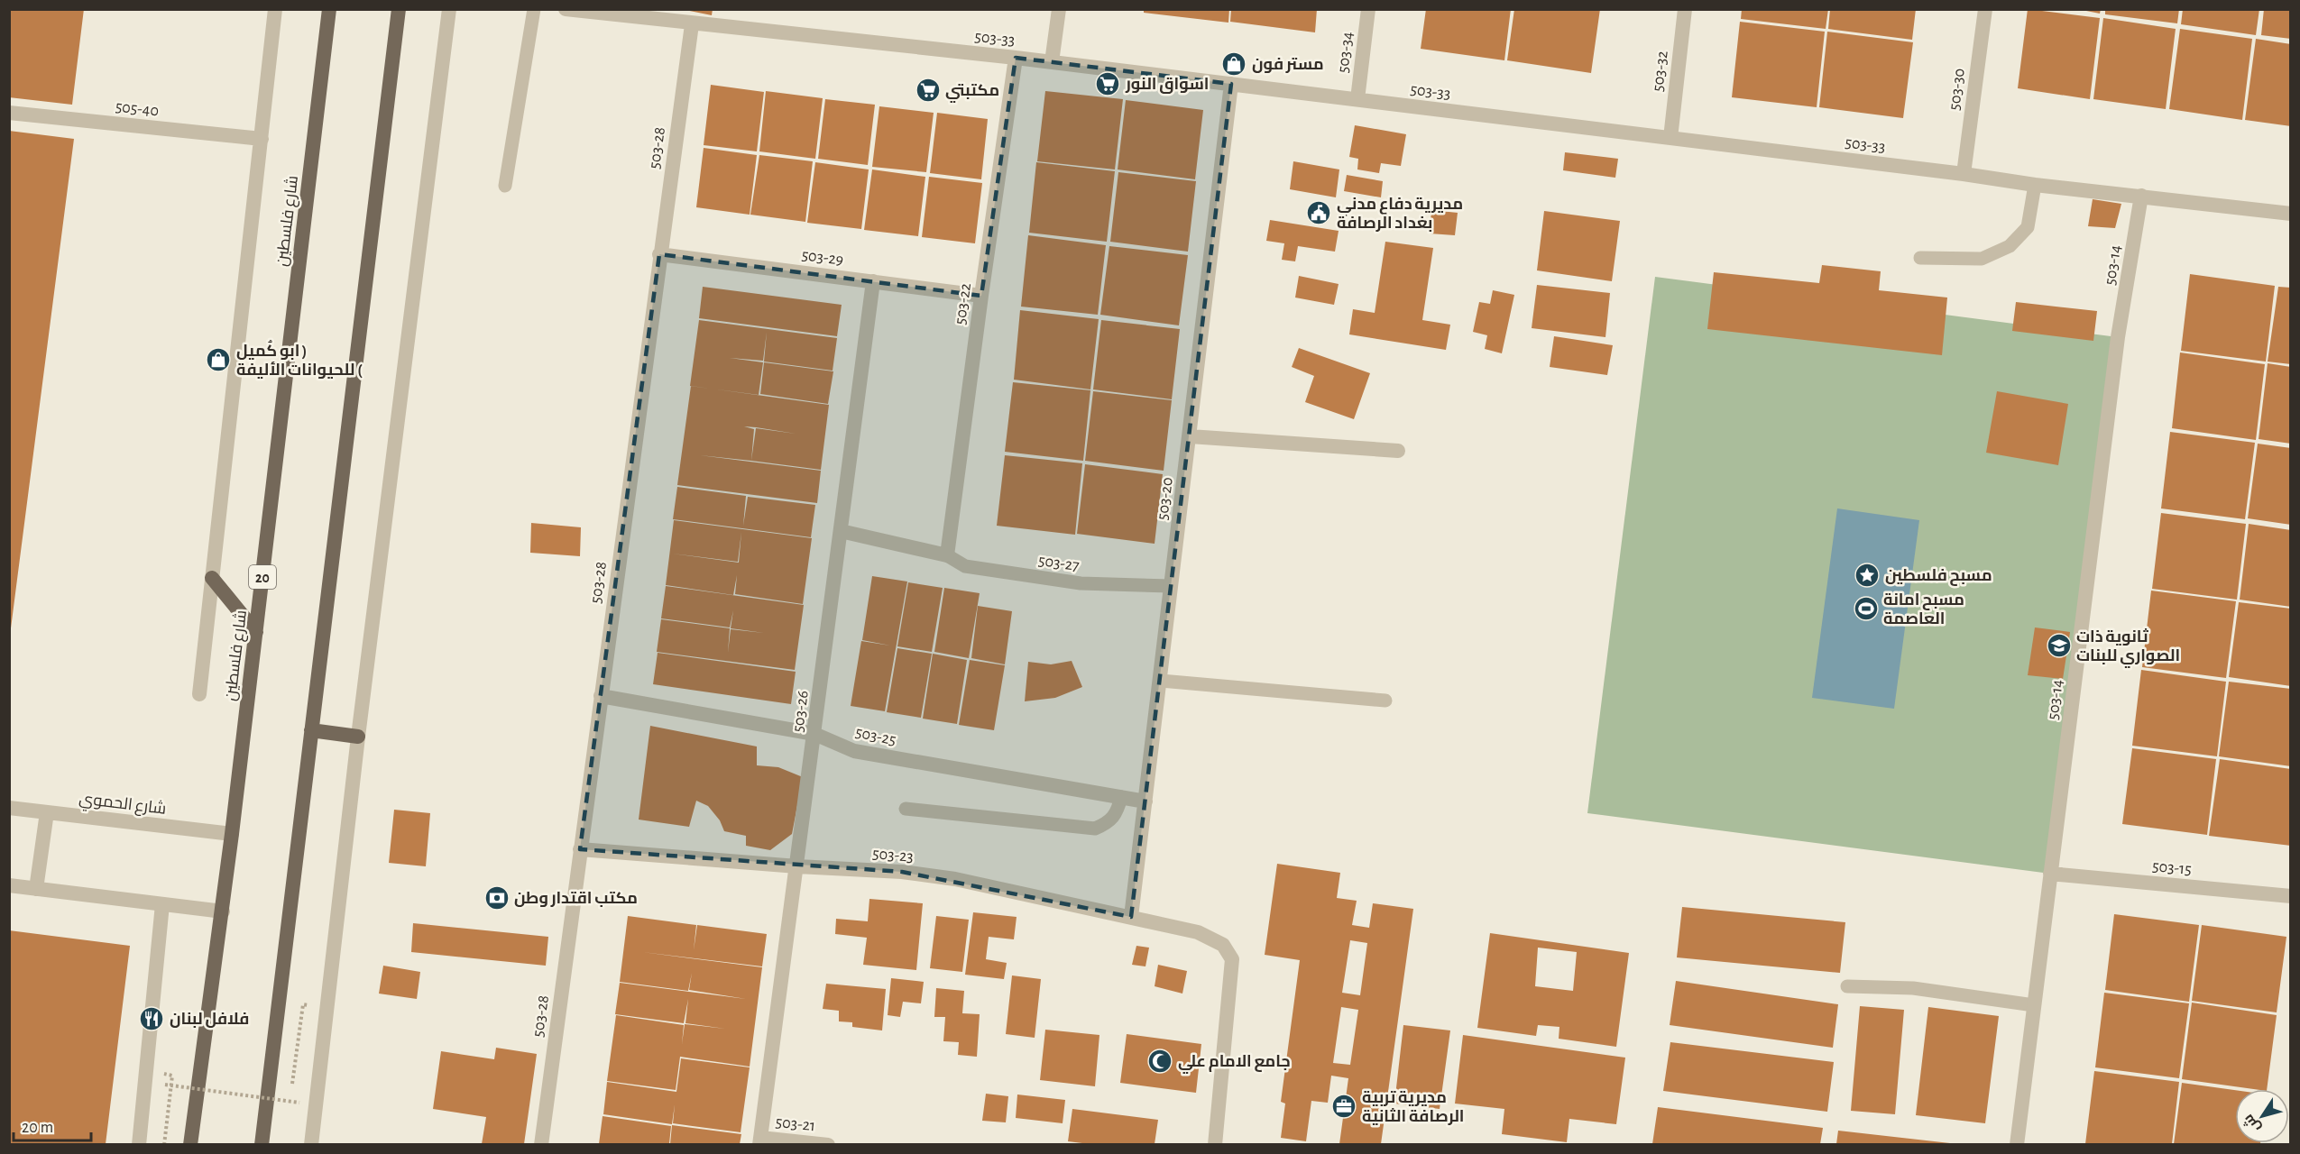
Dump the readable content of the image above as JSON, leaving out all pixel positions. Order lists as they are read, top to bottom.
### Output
{
  "streets": {
    "main road": ["شارع فلسطين", "20"],
    "street": [
      "503-33",
      "503-34",
      "503-32",
      "503-30",
      "505-40",
      "503-28",
      "503-29",
      "503-14",
      "503-22",
      "503-20",
      "503-26",
      "503-25",
      "شارع الحموي",
      "503-23",
      "503-15",
      "503-21"
    ],
    "lane": ["503-27"]
  },
  "crossings": [
    ["503-33", "503-34"],
    ["503-33", "503-32"],
    ["503-33", "503-30"],
    ["503-33", "503-28"],
    ["503-33", "503-14"],
    ["503-33", "503-22"],
    ["503-33", "503-20"],
    ["503-28", "503-29"],
    ["503-28", "503-25"],
    ["503-28", "503-23"],
    ["شارع فلسطين", "شارع الحموي"],
    ["503-29", "503-22"],
    ["503-29", "503-26"],
    ["503-14", "503-15"],
    ["503-22", "503-27"],
    ["503-20", "503-27"],
    ["503-20", "503-25"],
    ["503-20", "503-23"],
    ["503-26", "503-25"],
    ["503-26", "503-23"],
    ["503-26", "503-21"]
  ],
  "places": {
    "shop": ["مستر فون", "ابو كُميل ) للحيوانات الأليفة ("],
    "supermarket": ["اسواق النور", "مكتبتي"],
    "public building": ["مديرية دفاع مدني بغداد الرصافة"],
    "place": ["مسبح فلسطين"],
    "sports": ["مسبح امانة العاصمة"],
    "school or university": ["ثانوية ذات الصواري للبنات"],
    "bank": ["مكتب اقتدار وطن"],
    "restaurant": ["فلافل لبنان"],
    "mosque": ["جامع الامام علي"],
    "office": ["مديرية تربية الرصافة الثانية"]
  },
  "scale_bar": "20 m",
  "north": "bottom left"
}
